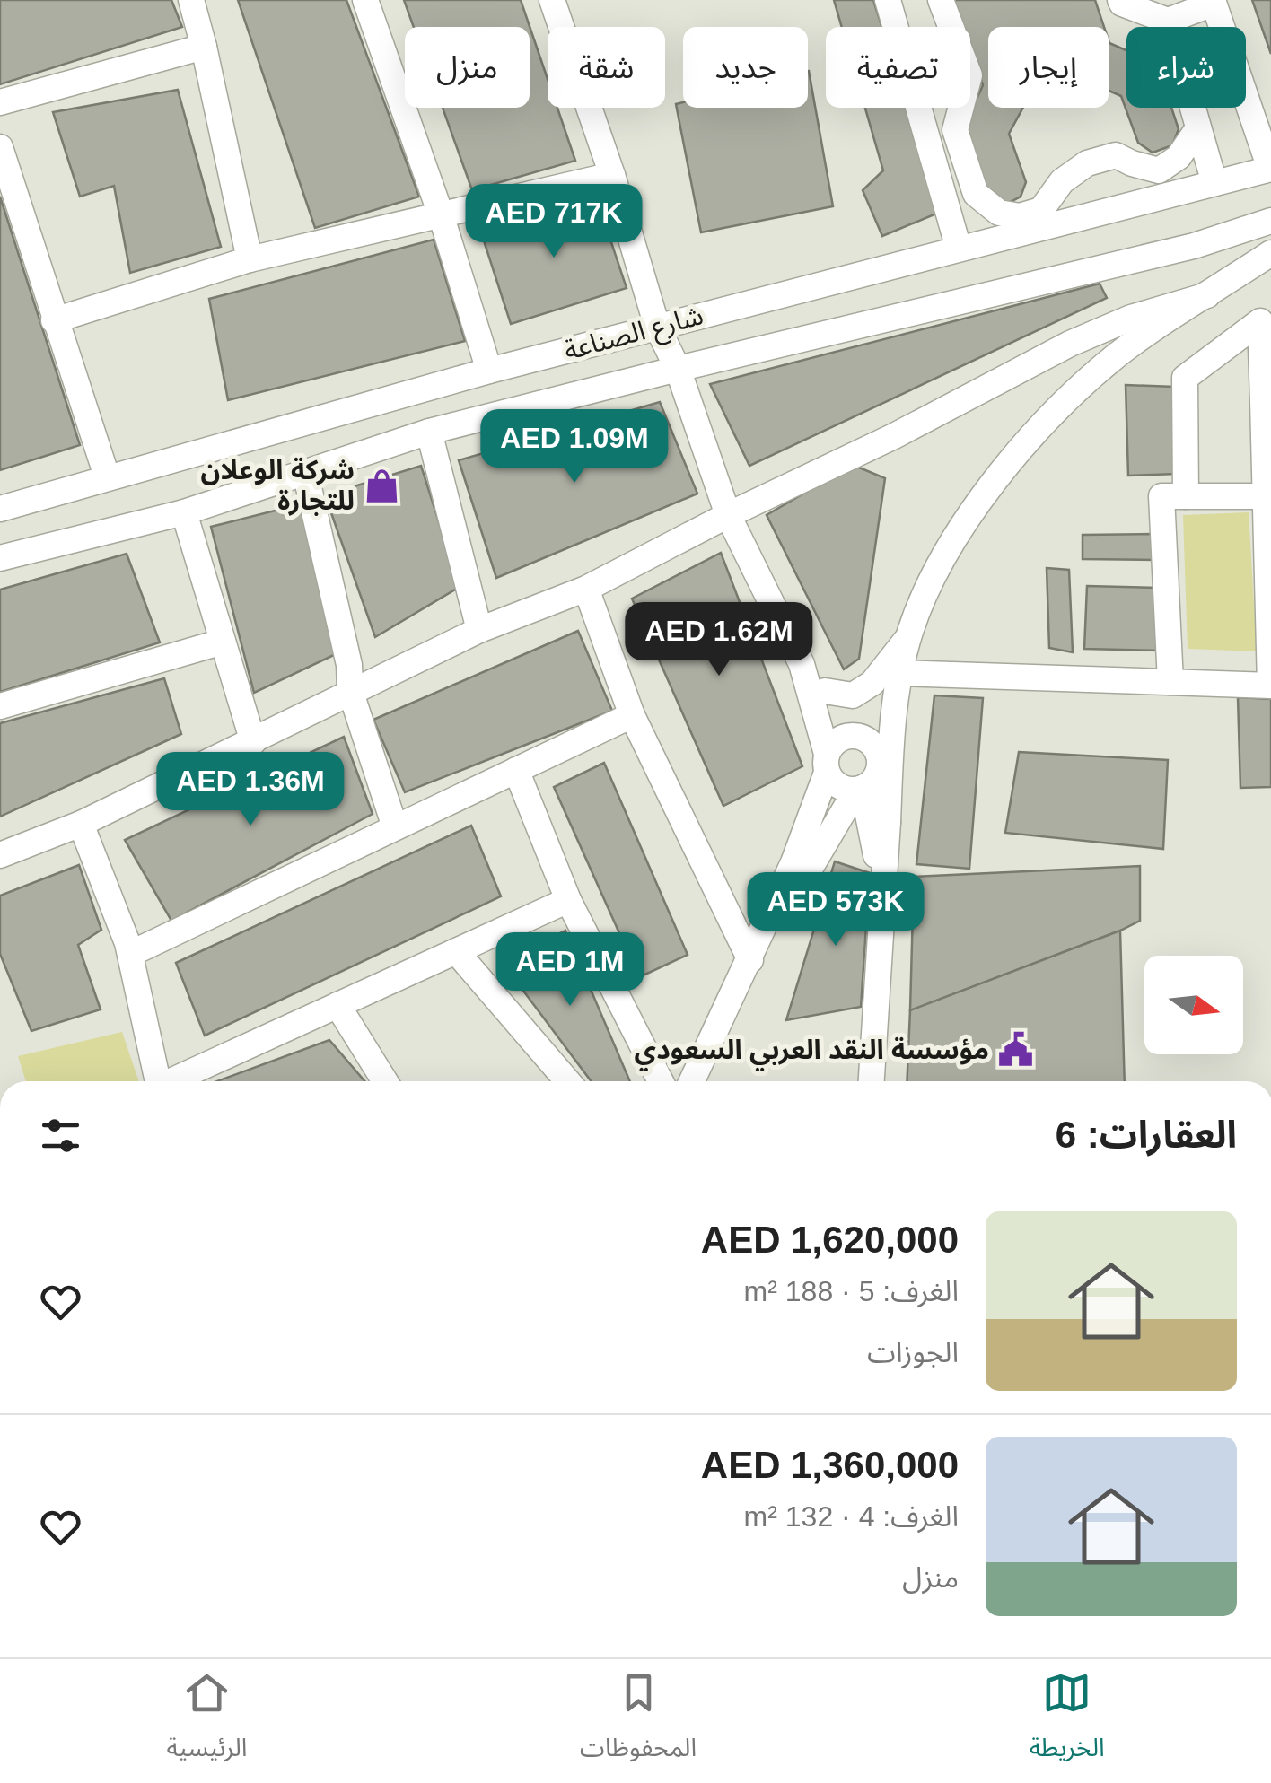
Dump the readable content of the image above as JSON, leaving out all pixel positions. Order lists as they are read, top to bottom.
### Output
{
  "streets": {
    "street": ["شارع الصناعة"]
  },
  "places": {
    "shop": ["شركة الوعلان للتجارة"],
    "public building": ["مؤسسة النقد العربي السعودي"]
  },
  "north": "right",
  "page": {
    "chip": [
      "شراء",
      "إيجار",
      "تصفية",
      "جديد",
      "شقة",
      "منزل"
    ],
    "price": [
      "AED 717K",
      "AED 1.09M",
      "AED 1.62M",
      "AED 1.36M",
      "AED 573K",
      "AED 1M"
    ],
    "heading": "العقارات: 6",
    "list": [
      {
        "name": "AED 1,620,000",
        "note": "الغرف: 5 · 188 m² · الجوزات"
      },
      {
        "name": "AED 1,360,000",
        "note": "الغرف: 4 · 132 m² · منزل"
      }
    ],
    "tabs": ["الخريطة", "المحفوظات", "الرئيسية"]
  }
}
